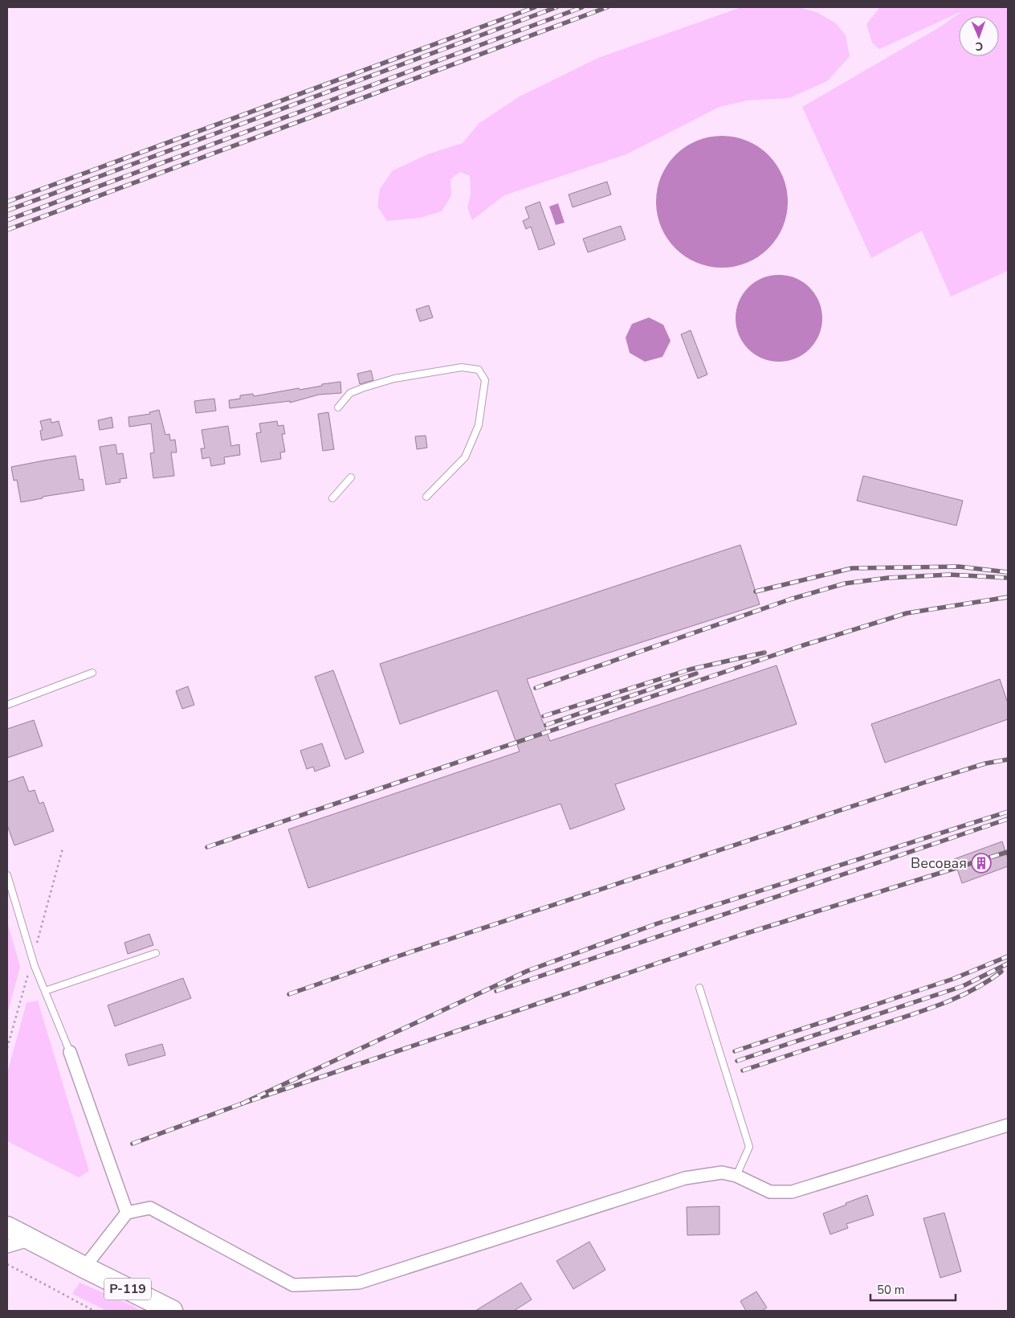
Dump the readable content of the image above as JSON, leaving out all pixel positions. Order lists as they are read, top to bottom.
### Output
{
  "streets": {
    "highway": ["Р-119"]
  },
  "places": {
    "building": ["Весовая"]
  },
  "scale_bar": "50 m",
  "north": "bottom"
}
